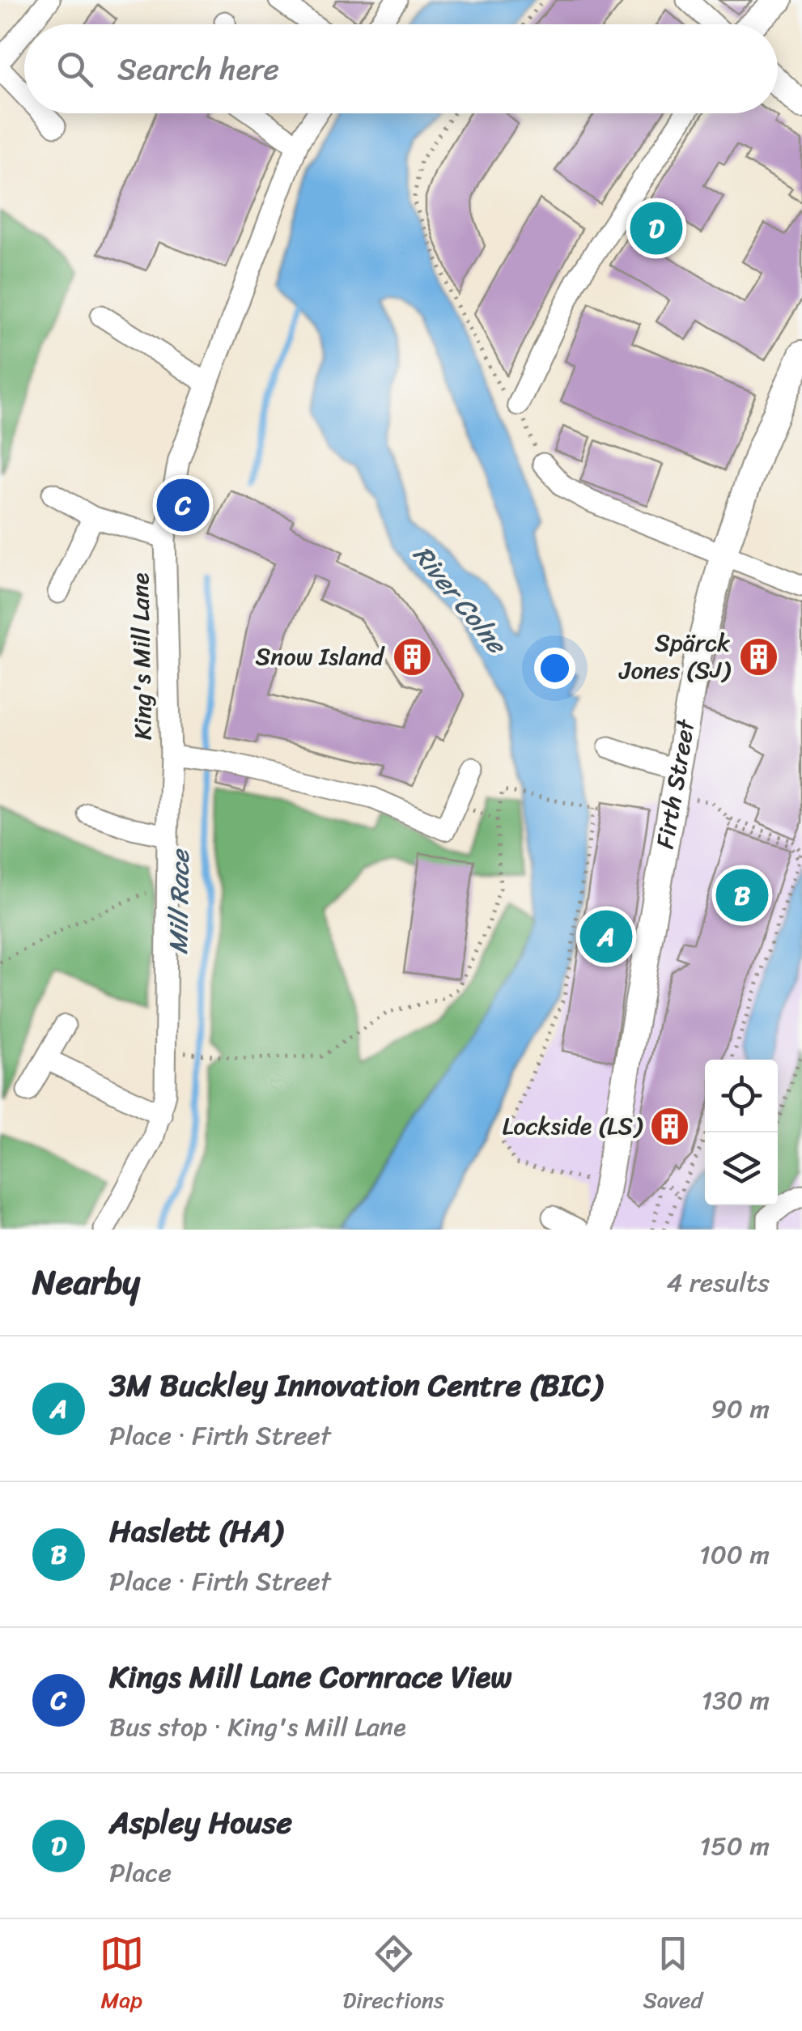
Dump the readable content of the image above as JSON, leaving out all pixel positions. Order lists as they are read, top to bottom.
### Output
{
  "streets": {
    "main road": ["Firth Street"],
    "street": ["King's Mill Lane"]
  },
  "water": ["River Colne", "Mill Race"],
  "places": {
    "building": ["Snow Island", "Spärck Jones (SJ)", "Lockside (LS)"]
  },
  "page": {
    "search": "Search here",
    "pins": [
      "D",
      "C",
      "B",
      "A"
    ],
    "heading": ["Nearby", "4 results"],
    "list": [
      {
        "mark": "A",
        "name": "3M Buckley Innovation Centre (BIC)",
        "note": "Place · Firth Street",
        "value": "90 m"
      },
      {
        "mark": "B",
        "name": "Haslett (HA)",
        "note": "Place · Firth Street",
        "value": "100 m"
      },
      {
        "mark": "C",
        "name": "Kings Mill Lane Cornrace View",
        "note": "Bus stop · King's Mill Lane",
        "value": "130 m"
      },
      {
        "mark": "D",
        "name": "Aspley House",
        "note": "Place",
        "value": "150 m"
      }
    ],
    "nav": ["Map", "Directions", "Saved"]
  }
}
